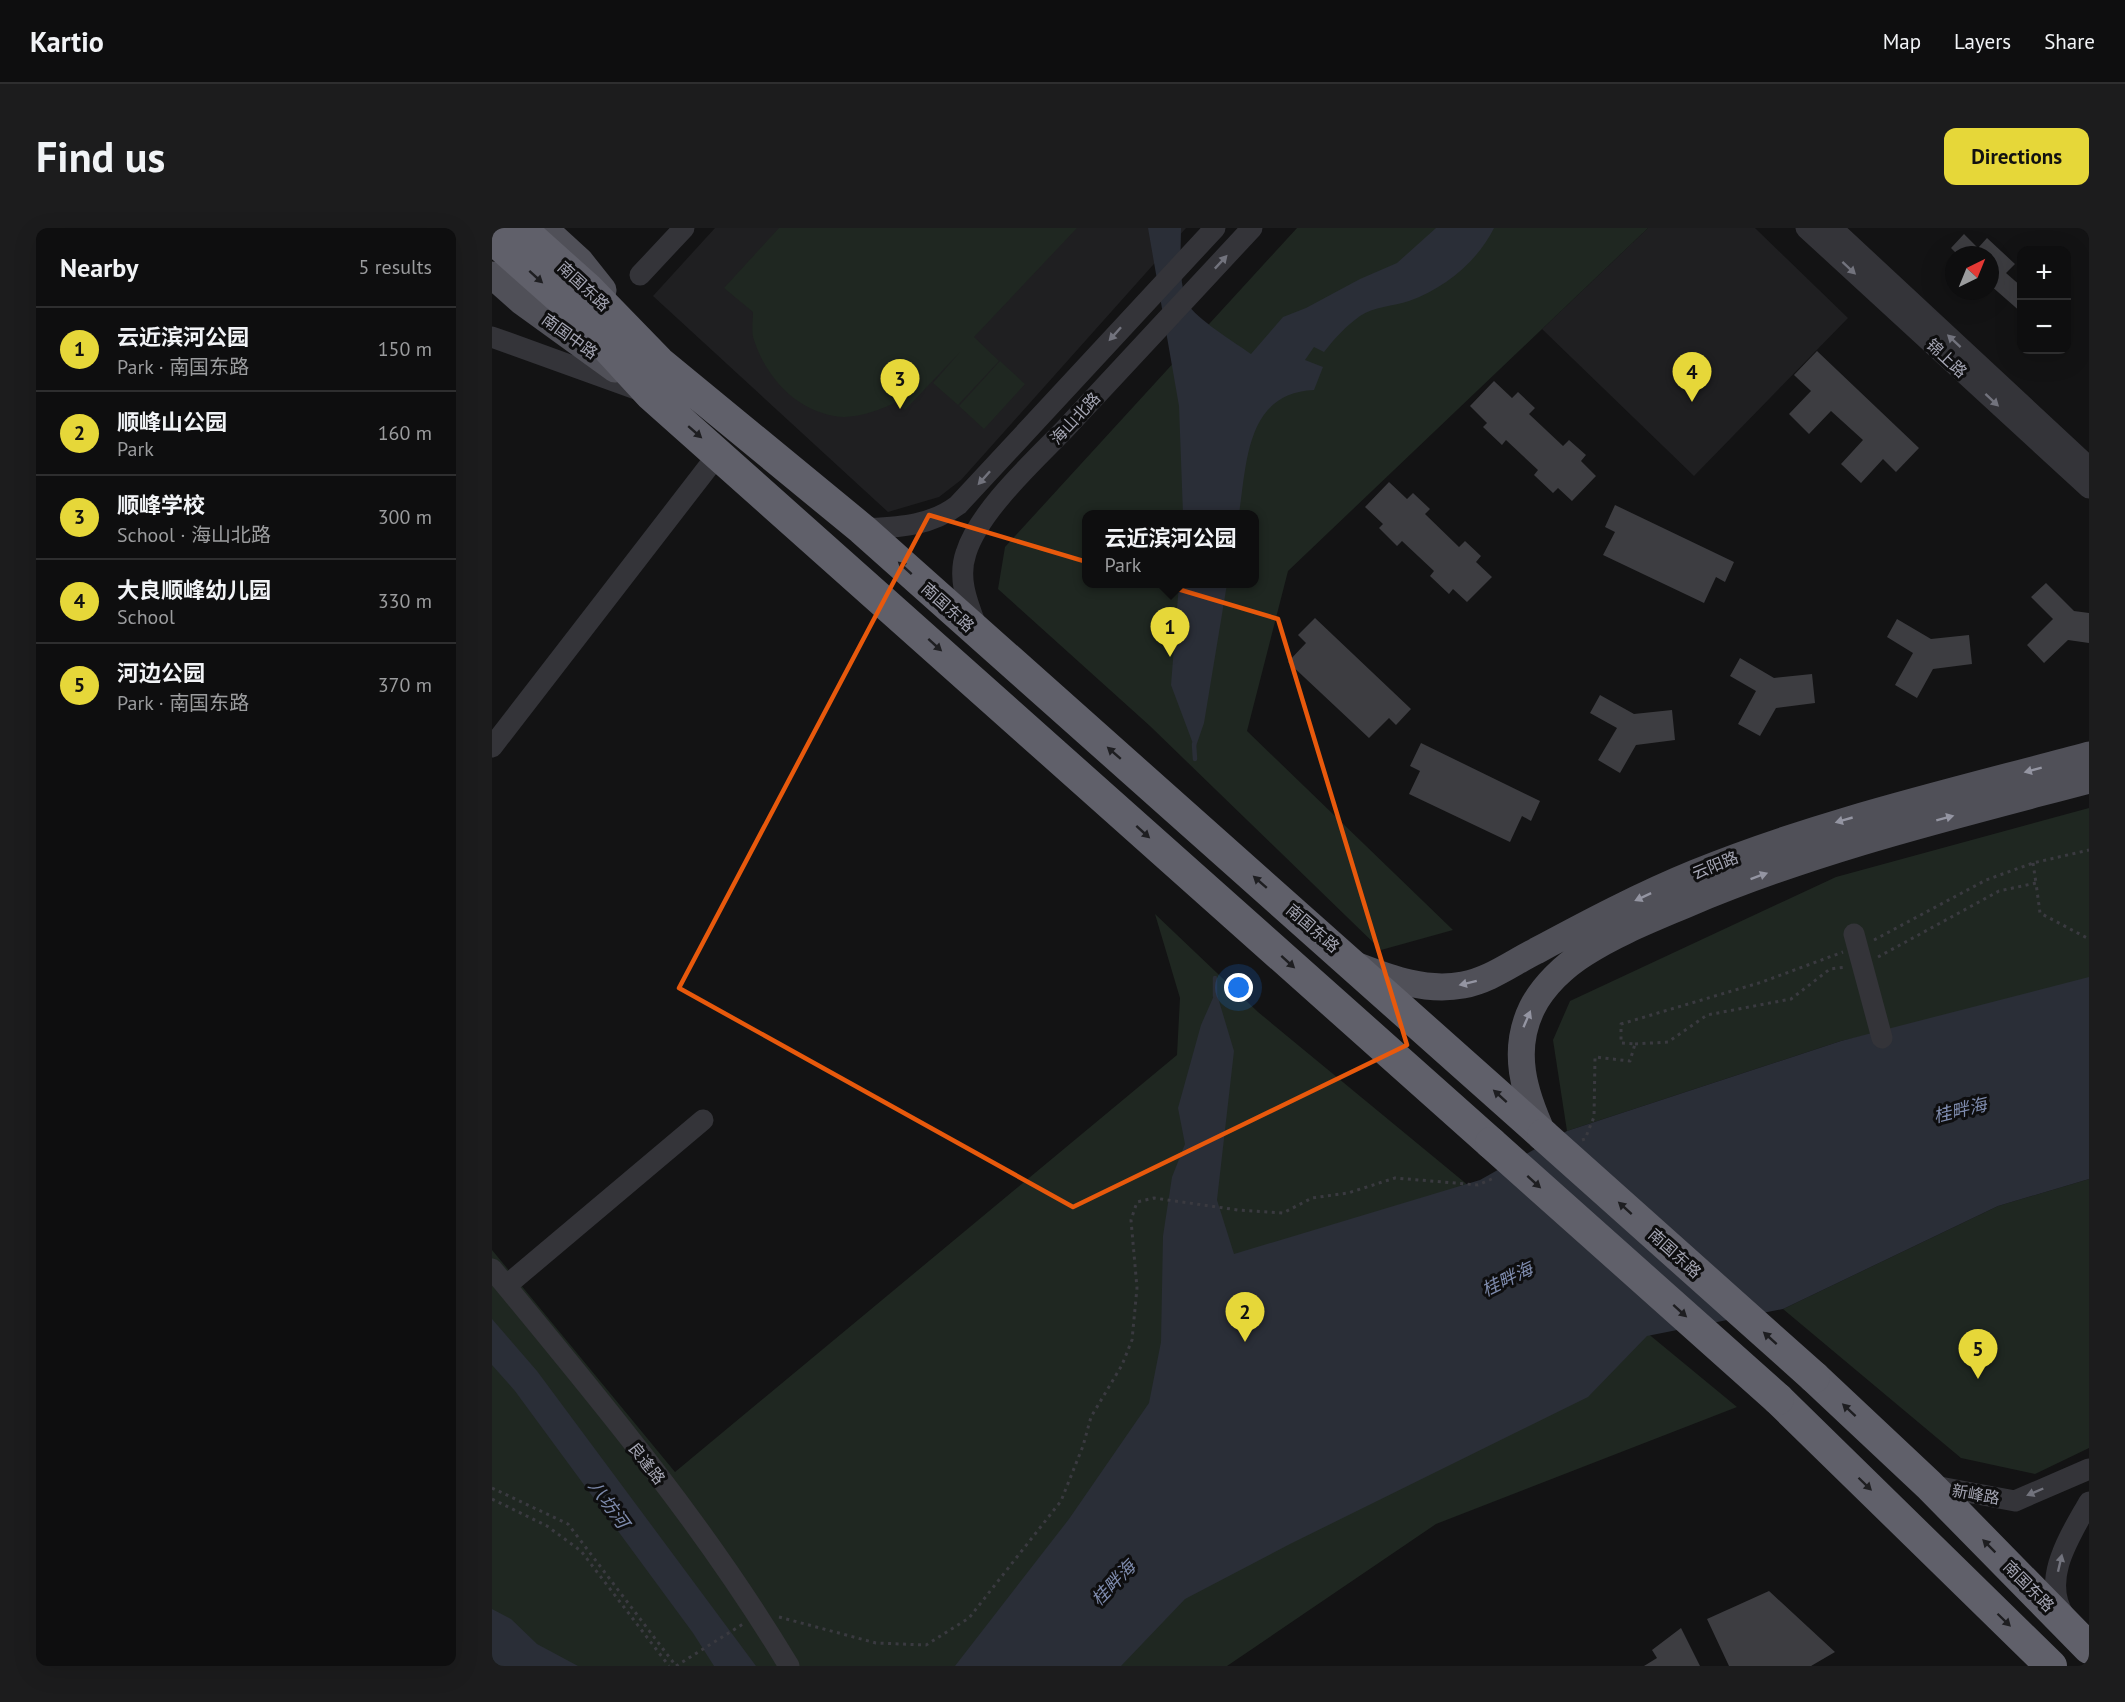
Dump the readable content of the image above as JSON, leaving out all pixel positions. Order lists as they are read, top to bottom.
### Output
{
  "streets": {
    "highway": ["南国东路"],
    "main road": ["南国中路", "云阳路"],
    "street": [
      "锦上路",
      "海山北路",
      "良逢路",
      "新峰路"
    ]
  },
  "crossings": [
    ["南国东路", "南国中路"],
    ["南国东路", "海山北路"],
    ["南国东路", "云阳路"],
    ["南国东路", "新峰路"]
  ],
  "one_way": ["新峰路"],
  "water": ["桂畔海", "八坊河"],
  "north": "top right",
  "page": {
    "header": "Kartio",
    "nav": ["Map", "Layers", "Share"],
    "buttons": "Directions",
    "title": "Find us",
    "heading": ["Nearby", "5 results"],
    "map_buttons": ["+", "−"],
    "list": [
      {
        "mark": "1",
        "name": "云近滨河公园",
        "note": "Park · 南国东路",
        "value": "150 m"
      },
      {
        "mark": "2",
        "name": "顺峰山公园",
        "note": "Park",
        "value": "160 m"
      },
      {
        "mark": "3",
        "name": "顺峰学校",
        "note": "School · 海山北路",
        "value": "300 m"
      },
      {
        "mark": "4",
        "name": "大良顺峰幼儿园",
        "note": "School",
        "value": "330 m"
      },
      {
        "mark": "5",
        "name": "河边公园",
        "note": "Park · 南国东路",
        "value": "370 m"
      }
    ],
    "pins": [
      "4",
      "3",
      "1",
      "2",
      "5"
    ],
    "popup": ["云近滨河公园", "Park"]
  }
}
